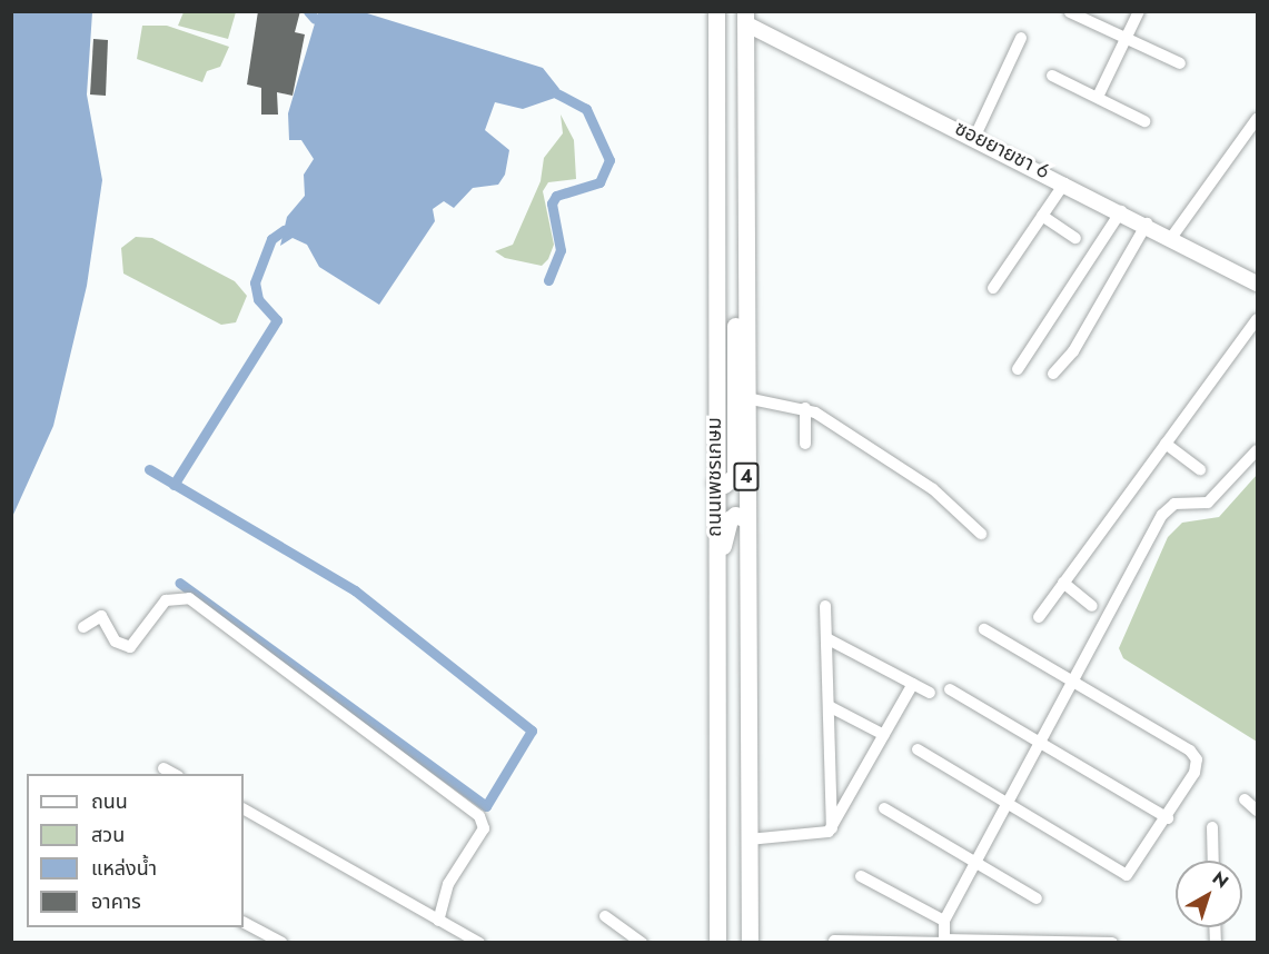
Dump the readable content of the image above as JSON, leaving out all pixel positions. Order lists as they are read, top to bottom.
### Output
{
  "streets": {
    "main road": ["ถนนเพชรเกษม", "4"],
    "street": ["ซอยยายชา 6"]
  },
  "crossings": [
    ["ซอยยายชา 6", "ถนนเพชรเกษม"]
  ],
  "legend": [
    "ถนน",
    "สวน",
    "แหล่งน้ำ",
    "อาคาร"
  ],
  "north": "top right"
}
